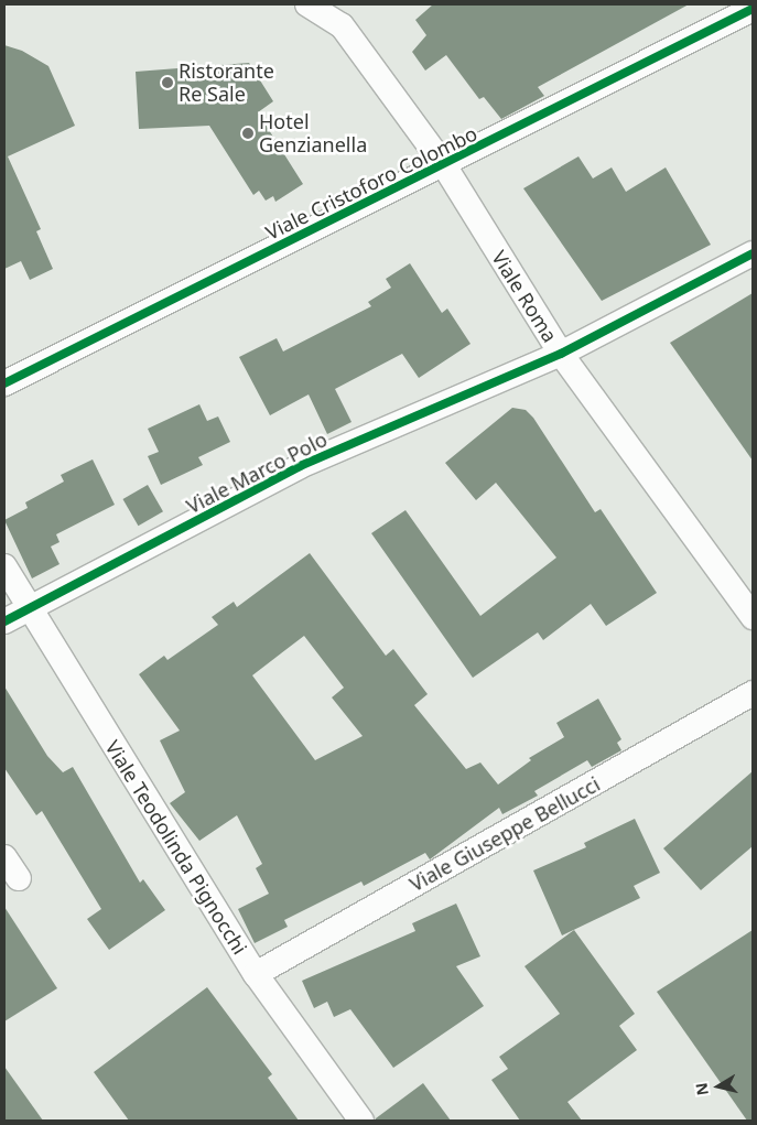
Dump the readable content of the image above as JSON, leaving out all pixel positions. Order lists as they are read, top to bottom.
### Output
{
  "streets": {
    "street": [
      "Viale Cristoforo Colombo",
      "Viale Roma",
      "Viale Marco Polo",
      "Viale Giuseppe Bellucci",
      "Viale Teodolinda Pignocchi"
    ]
  },
  "crossings": [
    ["Viale Cristoforo Colombo", "Viale Roma"],
    ["Viale Roma", "Viale Marco Polo"],
    ["Viale Marco Polo", "Viale Teodolinda Pignocchi"],
    ["Viale Giuseppe Bellucci", "Viale Teodolinda Pignocchi"]
  ],
  "places": ["Ristorante Re Sale", "Hotel Genzianella"],
  "north": "left"
}
